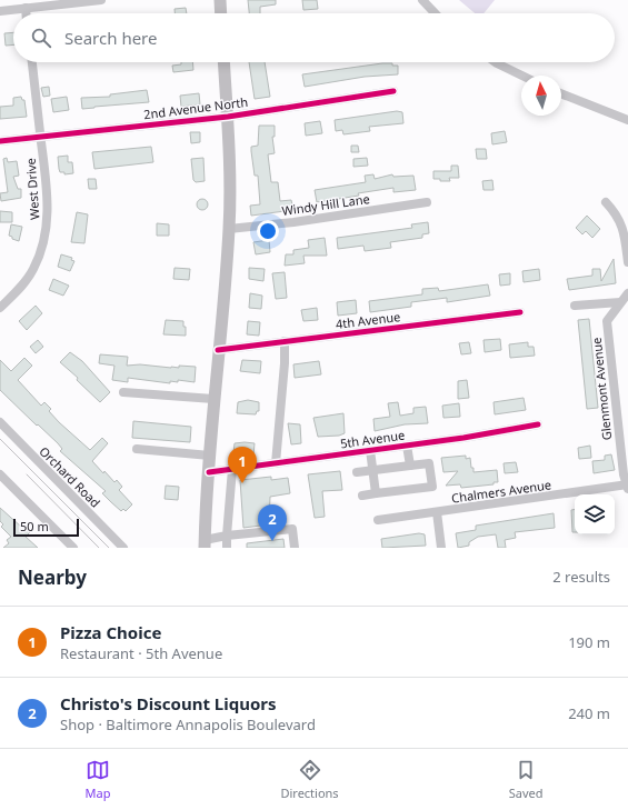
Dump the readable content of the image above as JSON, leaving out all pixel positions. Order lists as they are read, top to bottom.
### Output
{
  "streets": {
    "street": [
      "2nd Avenue North",
      "West Drive",
      "Windy Hill Lane",
      "4th Avenue",
      "Glenmont Avenue",
      "5th Avenue",
      "Orchard Road",
      "Chalmers Avenue"
    ]
  },
  "crossings": [
    ["2nd Avenue North", "West Drive"],
    ["Glenmont Avenue", "Chalmers Avenue"]
  ],
  "scale_bar": "50 m",
  "north": "top",
  "page": {
    "search": "Search here",
    "pins": ["1", "2"],
    "scale": "50 m",
    "heading": ["Nearby", "2 results"],
    "list": [
      {
        "mark": "1",
        "name": "Pizza Choice",
        "note": "Restaurant · 5th Avenue",
        "value": "190 m"
      },
      {
        "mark": "2",
        "name": "Christo's Discount Liquors",
        "note": "Shop · Baltimore Annapolis Boulevard",
        "value": "240 m"
      }
    ],
    "nav": ["Map", "Directions", "Saved"]
  }
}
